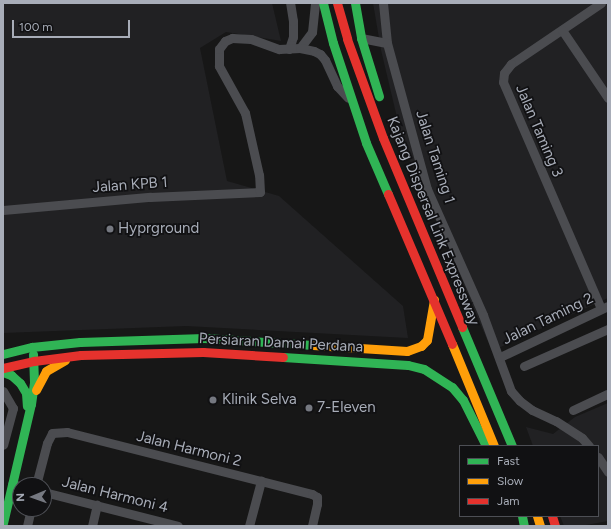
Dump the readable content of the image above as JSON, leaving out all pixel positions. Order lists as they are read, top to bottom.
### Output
{
  "streets": {
    "main road": ["Kajang Dispersal Link Expressway", "Persiaran Damai Perdana"],
    "street": [
      "Jalan Taming 3",
      "Jalan Taming 1",
      "Jalan KPB 1",
      "Jalan Taming 2",
      "Jalan Harmoni 2",
      "Jalan Harmoni 4"
    ]
  },
  "crossings": [
    ["Jalan Taming 3", "Jalan Taming 2"],
    ["Jalan Taming 1", "Jalan Taming 2"],
    ["Kajang Dispersal Link Expressway", "Persiaran Damai Perdana"]
  ],
  "places": ["Hyprground", "Klinik Selva", "7-Eleven"],
  "legend": ["Fast", "Slow", "Jam"],
  "scale_bar": "100 m",
  "north": "left"
}
